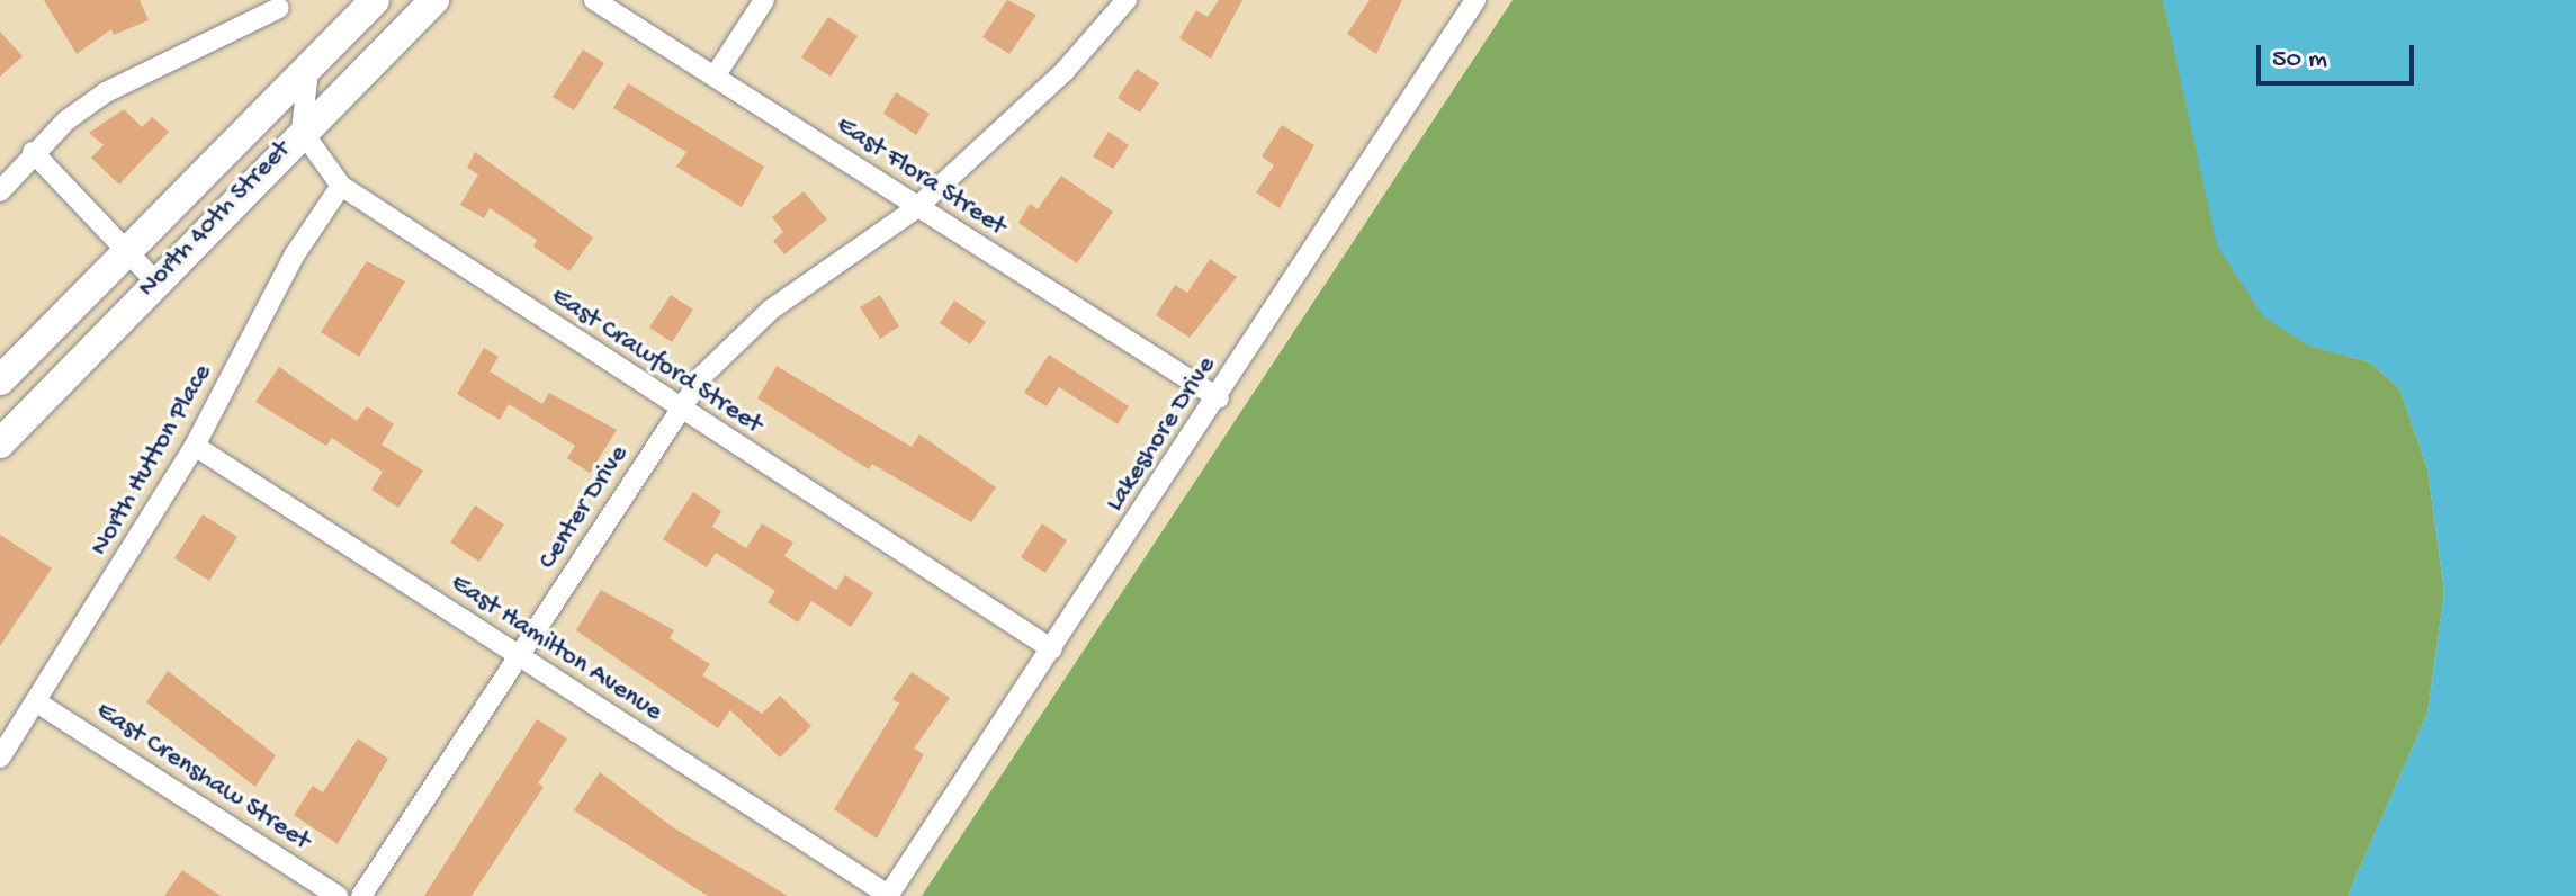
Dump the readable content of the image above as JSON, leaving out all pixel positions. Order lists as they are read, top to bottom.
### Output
{
  "streets": {
    "main road": ["North 40th Street"],
    "street": [
      "East Flora Street",
      "East Crawford Street",
      "Lakeshore Drive",
      "North Hutton Place",
      "Center Drive",
      "East Hamilton Avenue",
      "East Crenshaw Street"
    ]
  },
  "crossings": [
    ["East Flora Street", "Lakeshore Drive"],
    ["East Flora Street", "Center Drive"],
    ["North 40th Street", "East Crawford Street"],
    ["East Crawford Street", "Lakeshore Drive"],
    ["East Crawford Street", "North Hutton Place"],
    ["East Crawford Street", "Center Drive"],
    ["Lakeshore Drive", "East Hamilton Avenue"],
    ["North Hutton Place", "East Hamilton Avenue"],
    ["North Hutton Place", "East Crenshaw Street"],
    ["Center Drive", "East Hamilton Avenue"]
  ],
  "scale_bar": "50 m"
}
